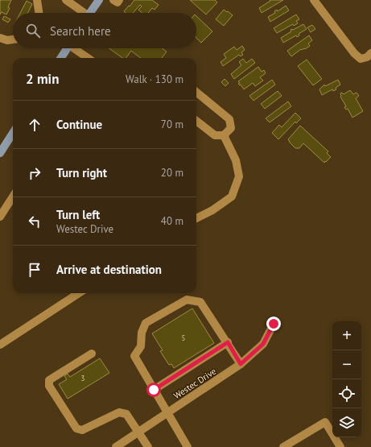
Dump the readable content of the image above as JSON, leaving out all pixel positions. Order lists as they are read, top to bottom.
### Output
{
  "streets": {
    "street": ["Westec Drive"]
  },
  "house_numbers": ["5", "3"],
  "page": {
    "search": "Search here",
    "heading": ["2 min", "Walk · 130 m"],
    "list": [
      ["Continue", "70 m"],
      ["Turn right", "20 m"],
      ["Turn left", "Westec Drive", "40 m"],
      "Arrive at destination"
    ],
    "map_buttons": ["+", "−"]
  }
}
